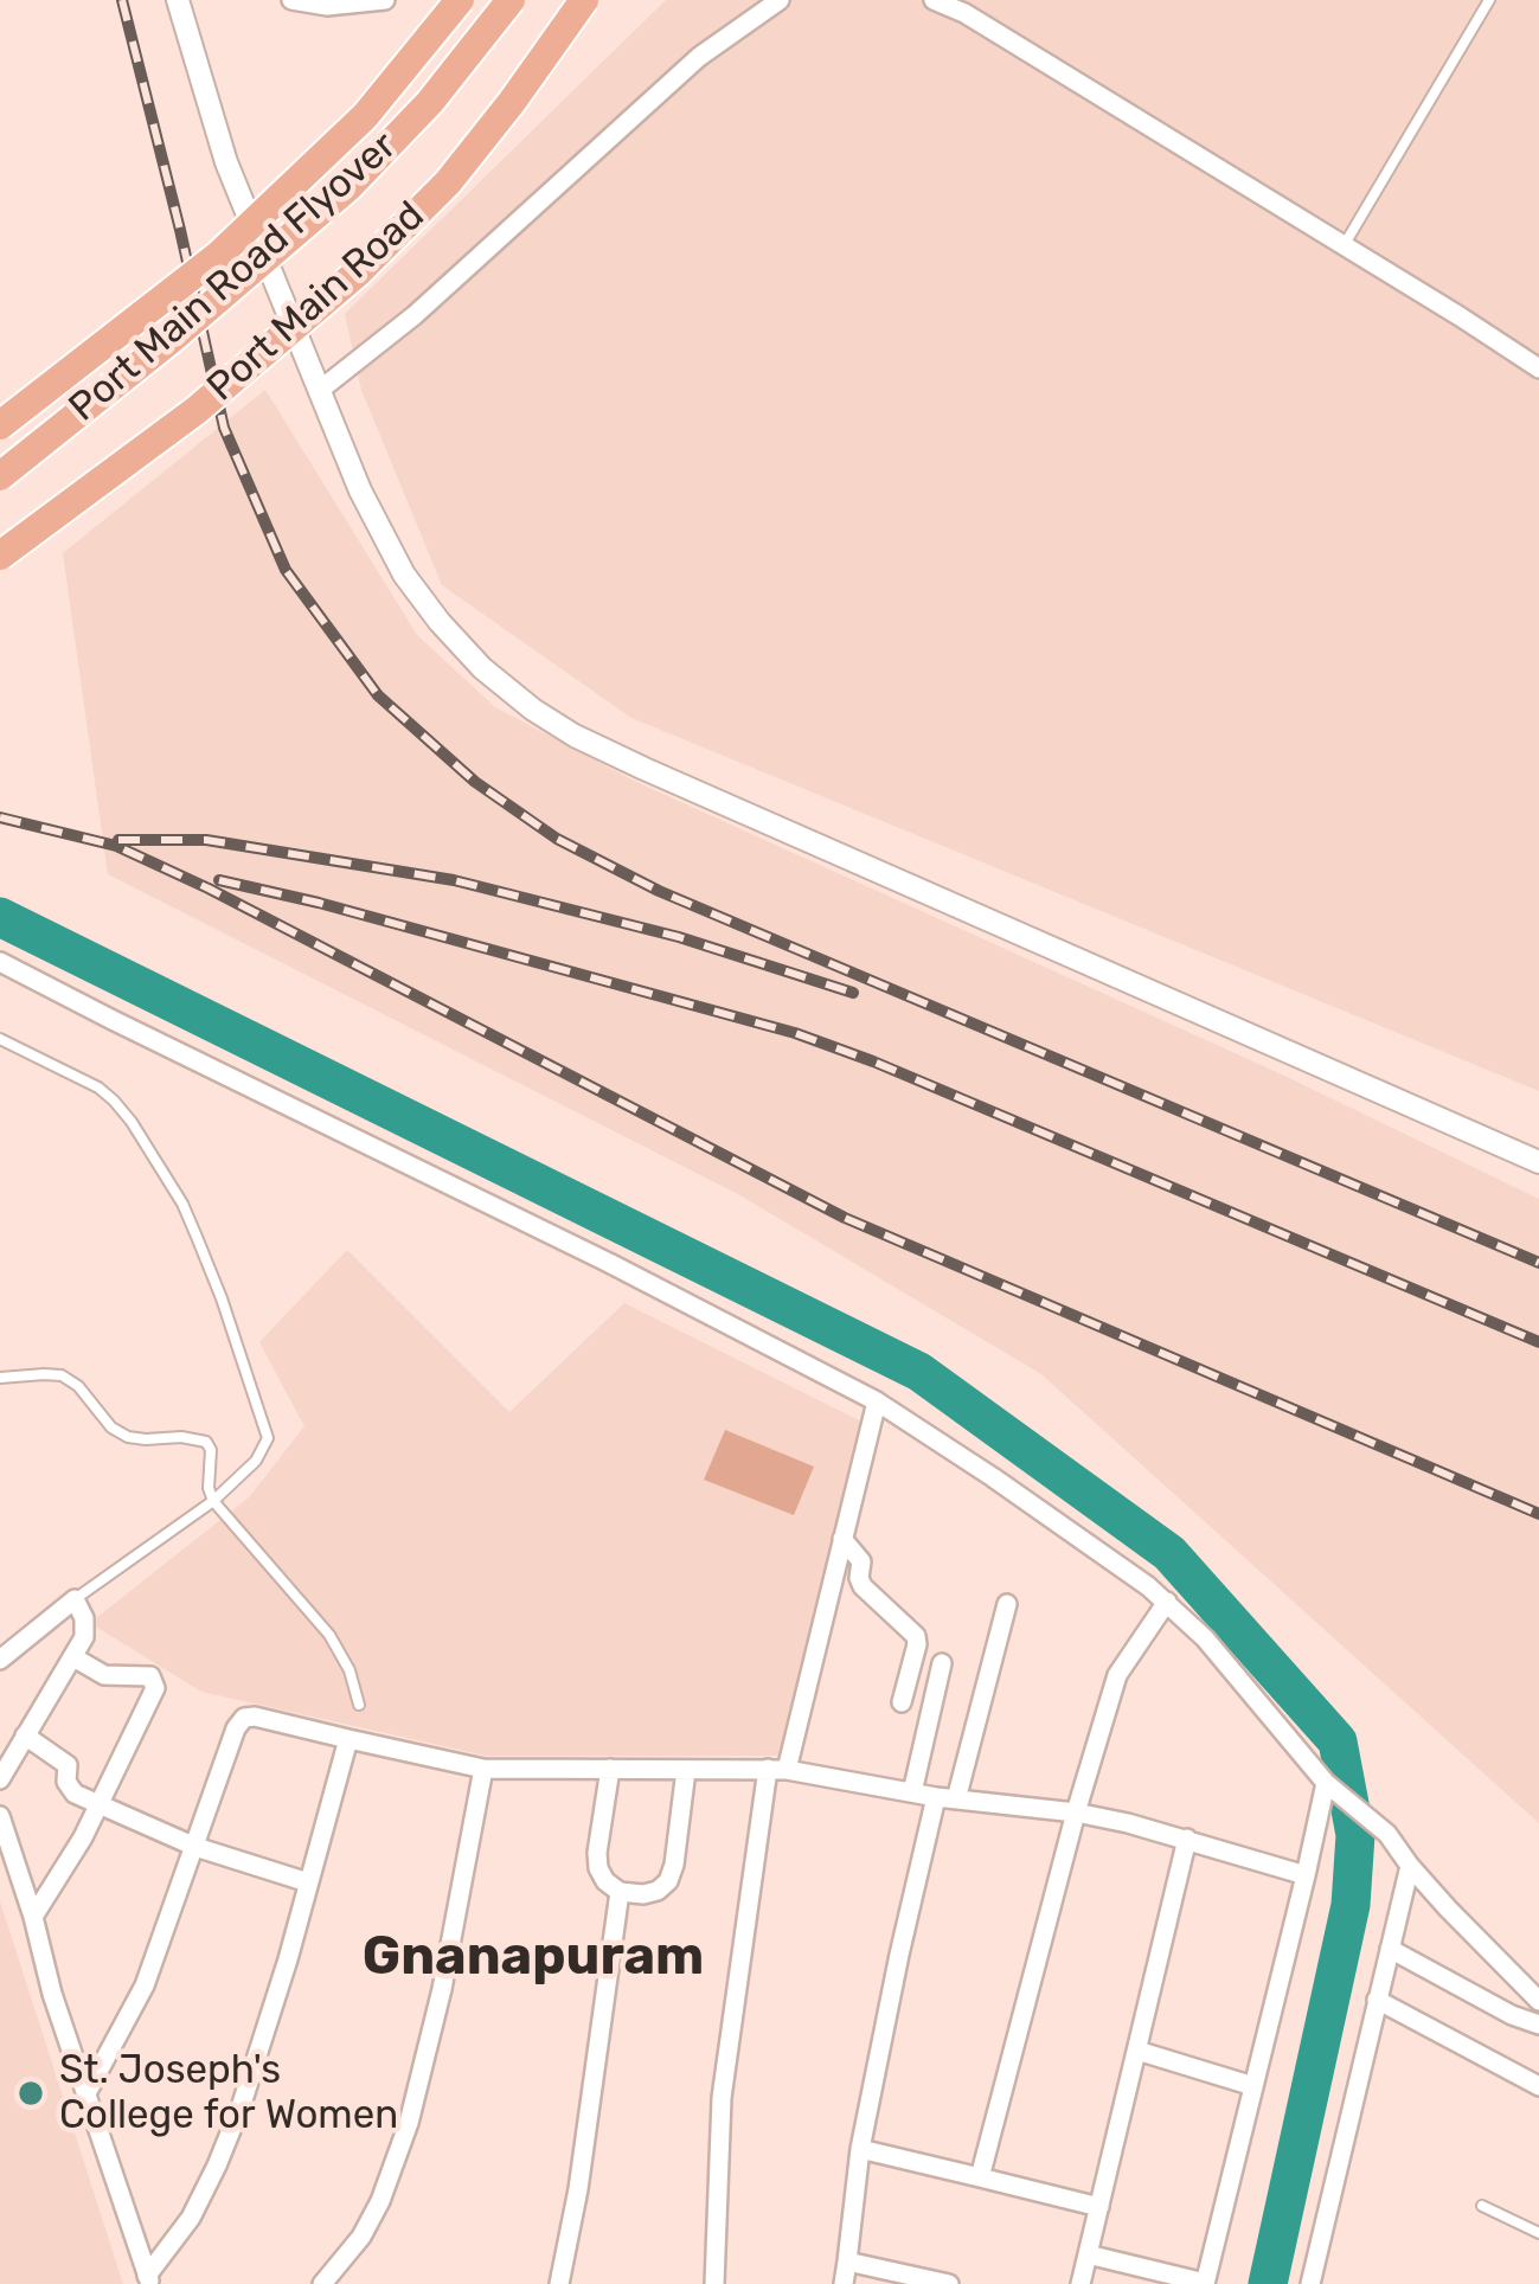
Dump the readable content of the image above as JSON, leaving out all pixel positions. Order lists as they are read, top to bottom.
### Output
{
  "streets": {
    "main road": ["Port Main Road Flyover", "Port Main Road"]
  },
  "districts": ["Gnanapuram"],
  "places": ["St. Joseph's College for Women"]
}
